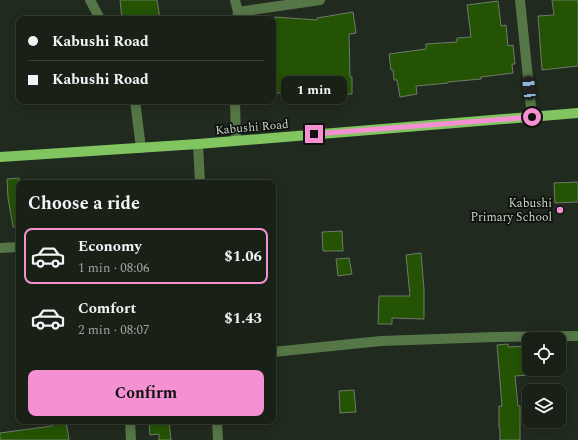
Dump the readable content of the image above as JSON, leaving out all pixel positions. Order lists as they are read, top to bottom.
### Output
{
  "streets": {
    "main road": ["Kabushi Road"]
  },
  "places": ["Kabushi Primary School"],
  "page": {
    "banner": ["Kabushi Road", "Kabushi Road"],
    "bubble": "1 min",
    "heading": "Choose a ride",
    "list": [
      {
        "name": "Economy",
        "note": "1 min · 08:06",
        "value": "$1.06"
      },
      {
        "name": "Comfort",
        "note": "2 min · 08:07",
        "value": "$1.43"
      }
    ],
    "buttons": "Confirm"
  }
}
